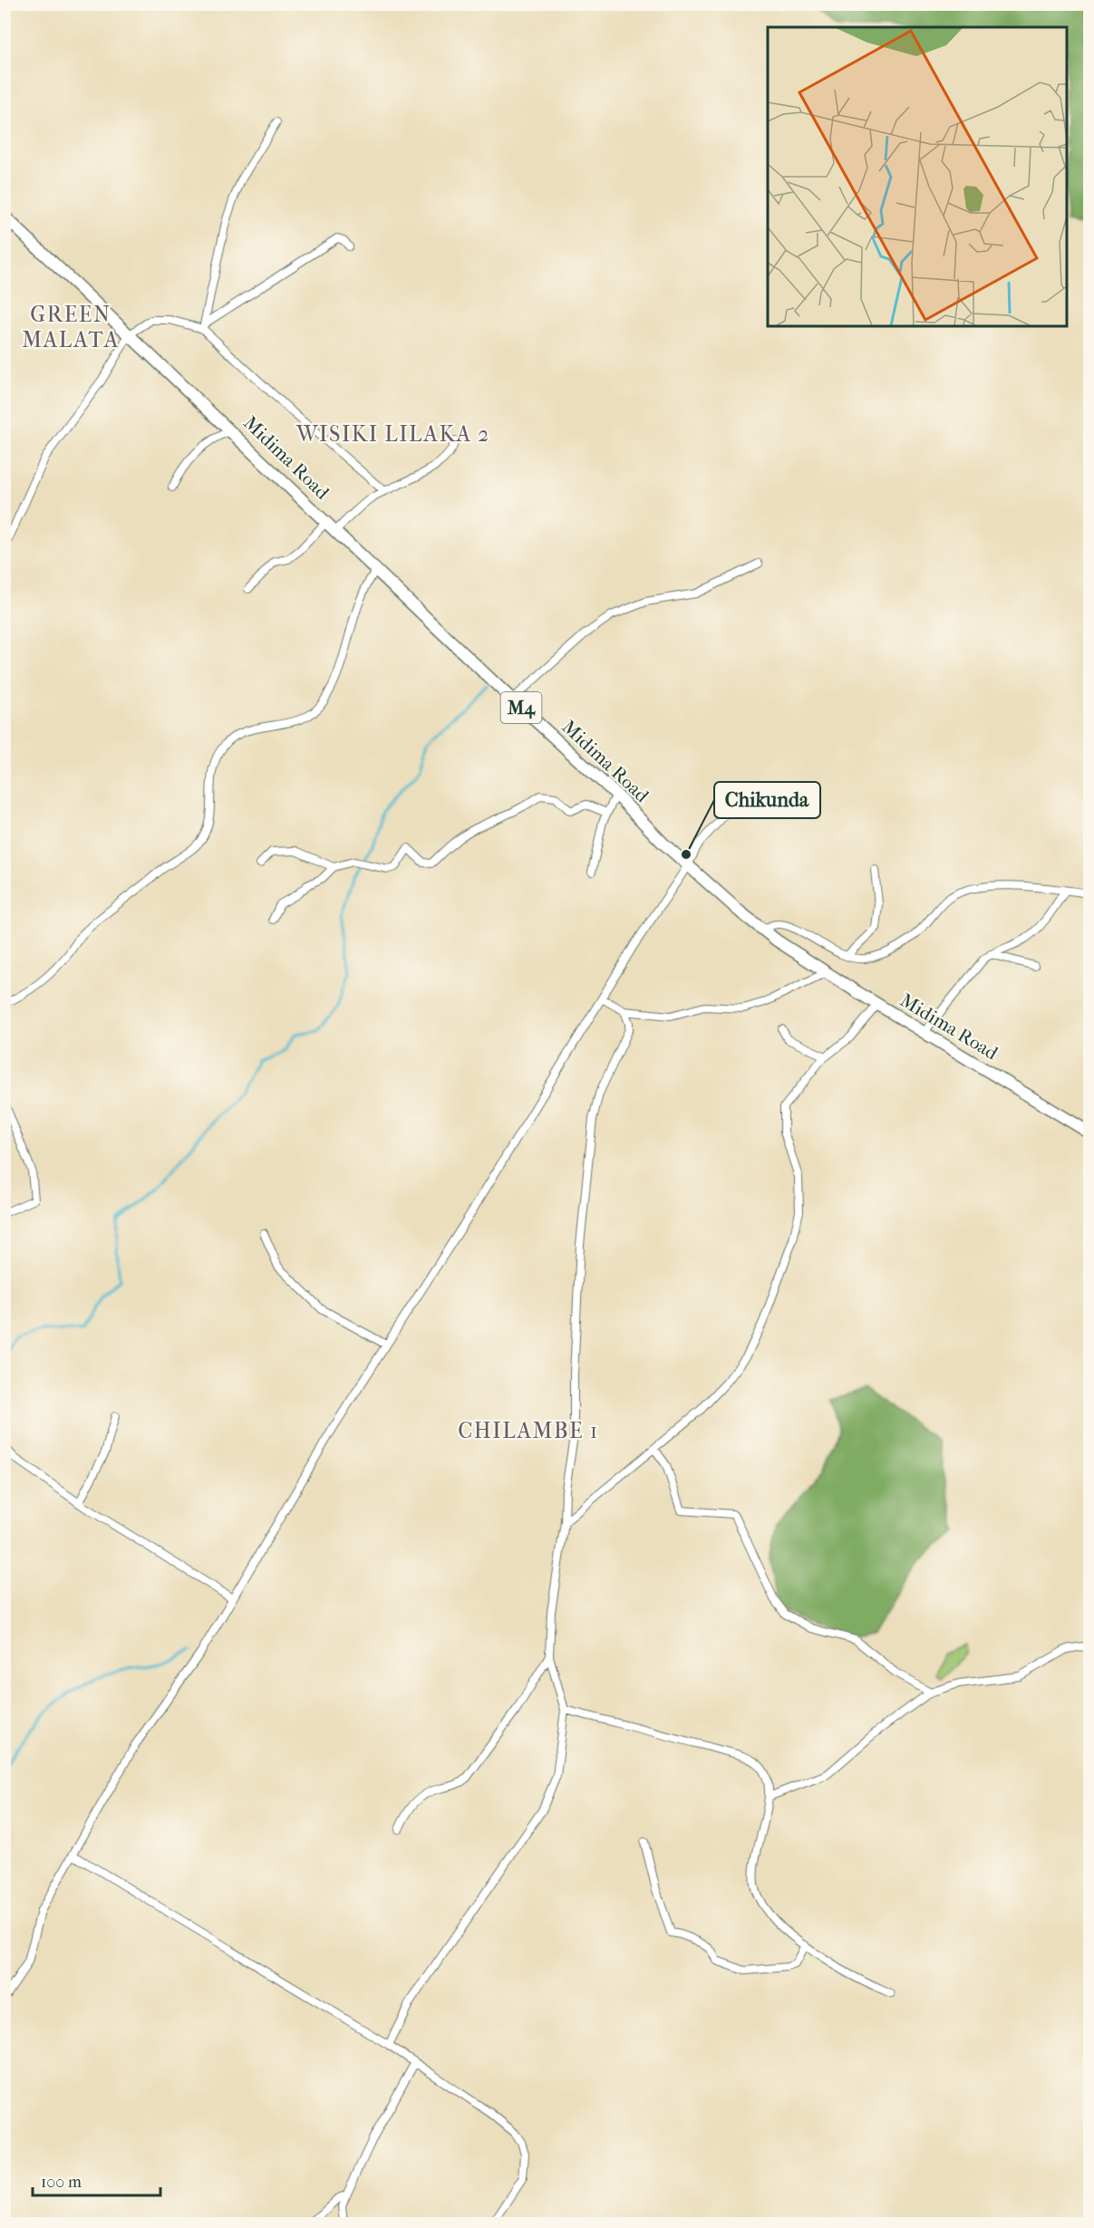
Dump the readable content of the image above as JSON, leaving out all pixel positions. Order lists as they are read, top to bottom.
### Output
{
  "streets": {
    "main road": ["Midima Road", "M4"]
  },
  "districts": ["GREEN MALATA", "WISIKI LILAKA 2", "CHILAMBE 1"],
  "places": ["Chikunda"],
  "scale_bar": "100 m"
}
